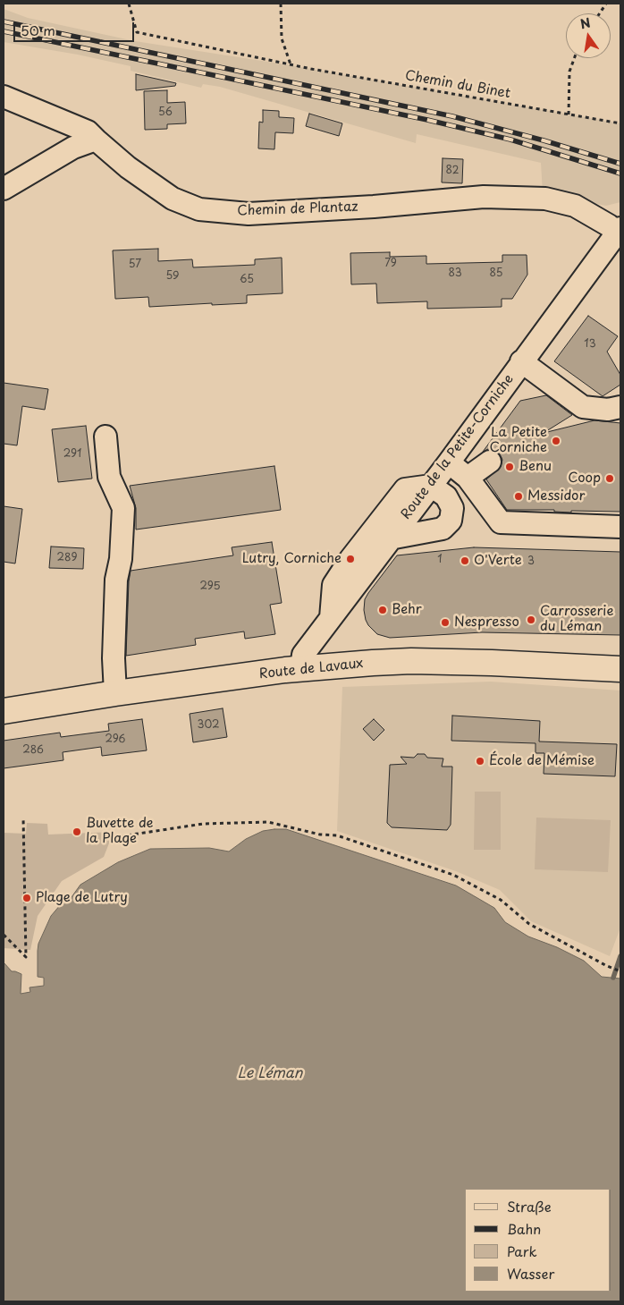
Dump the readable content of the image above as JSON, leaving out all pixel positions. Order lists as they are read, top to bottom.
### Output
{
  "streets": {
    "main road": ["Route de Lavaux"],
    "street": ["Chemin de Plantaz", "Route de la Petite-Corniche"],
    "path": ["Chemin du Binet"]
  },
  "crossings": [
    ["Chemin de Plantaz", "Route de la Petite-Corniche"],
    ["Route de la Petite-Corniche", "Route de Lavaux"]
  ],
  "water": ["Le Léman"],
  "places": [
    "La Petite Corniche",
    "Benu",
    "Coop",
    "Messidor",
    "Lutry, Corniche",
    "O'Verte",
    "Behr",
    "Carrosserie du Léman",
    "Nespresso",
    "École de Mémise",
    "Buvette de la Plage",
    "Plage de Lutry"
  ],
  "house_numbers": [
    "56",
    "82",
    "79",
    "57",
    "83",
    "85",
    "59",
    "65",
    "13",
    "291",
    "289",
    "1",
    "3",
    "295",
    "302",
    "296",
    "286"
  ],
  "legend": [
    "Straße",
    "Bahn",
    "Park",
    "Wasser"
  ],
  "scale_bar": "50 m",
  "north": "top"
}
